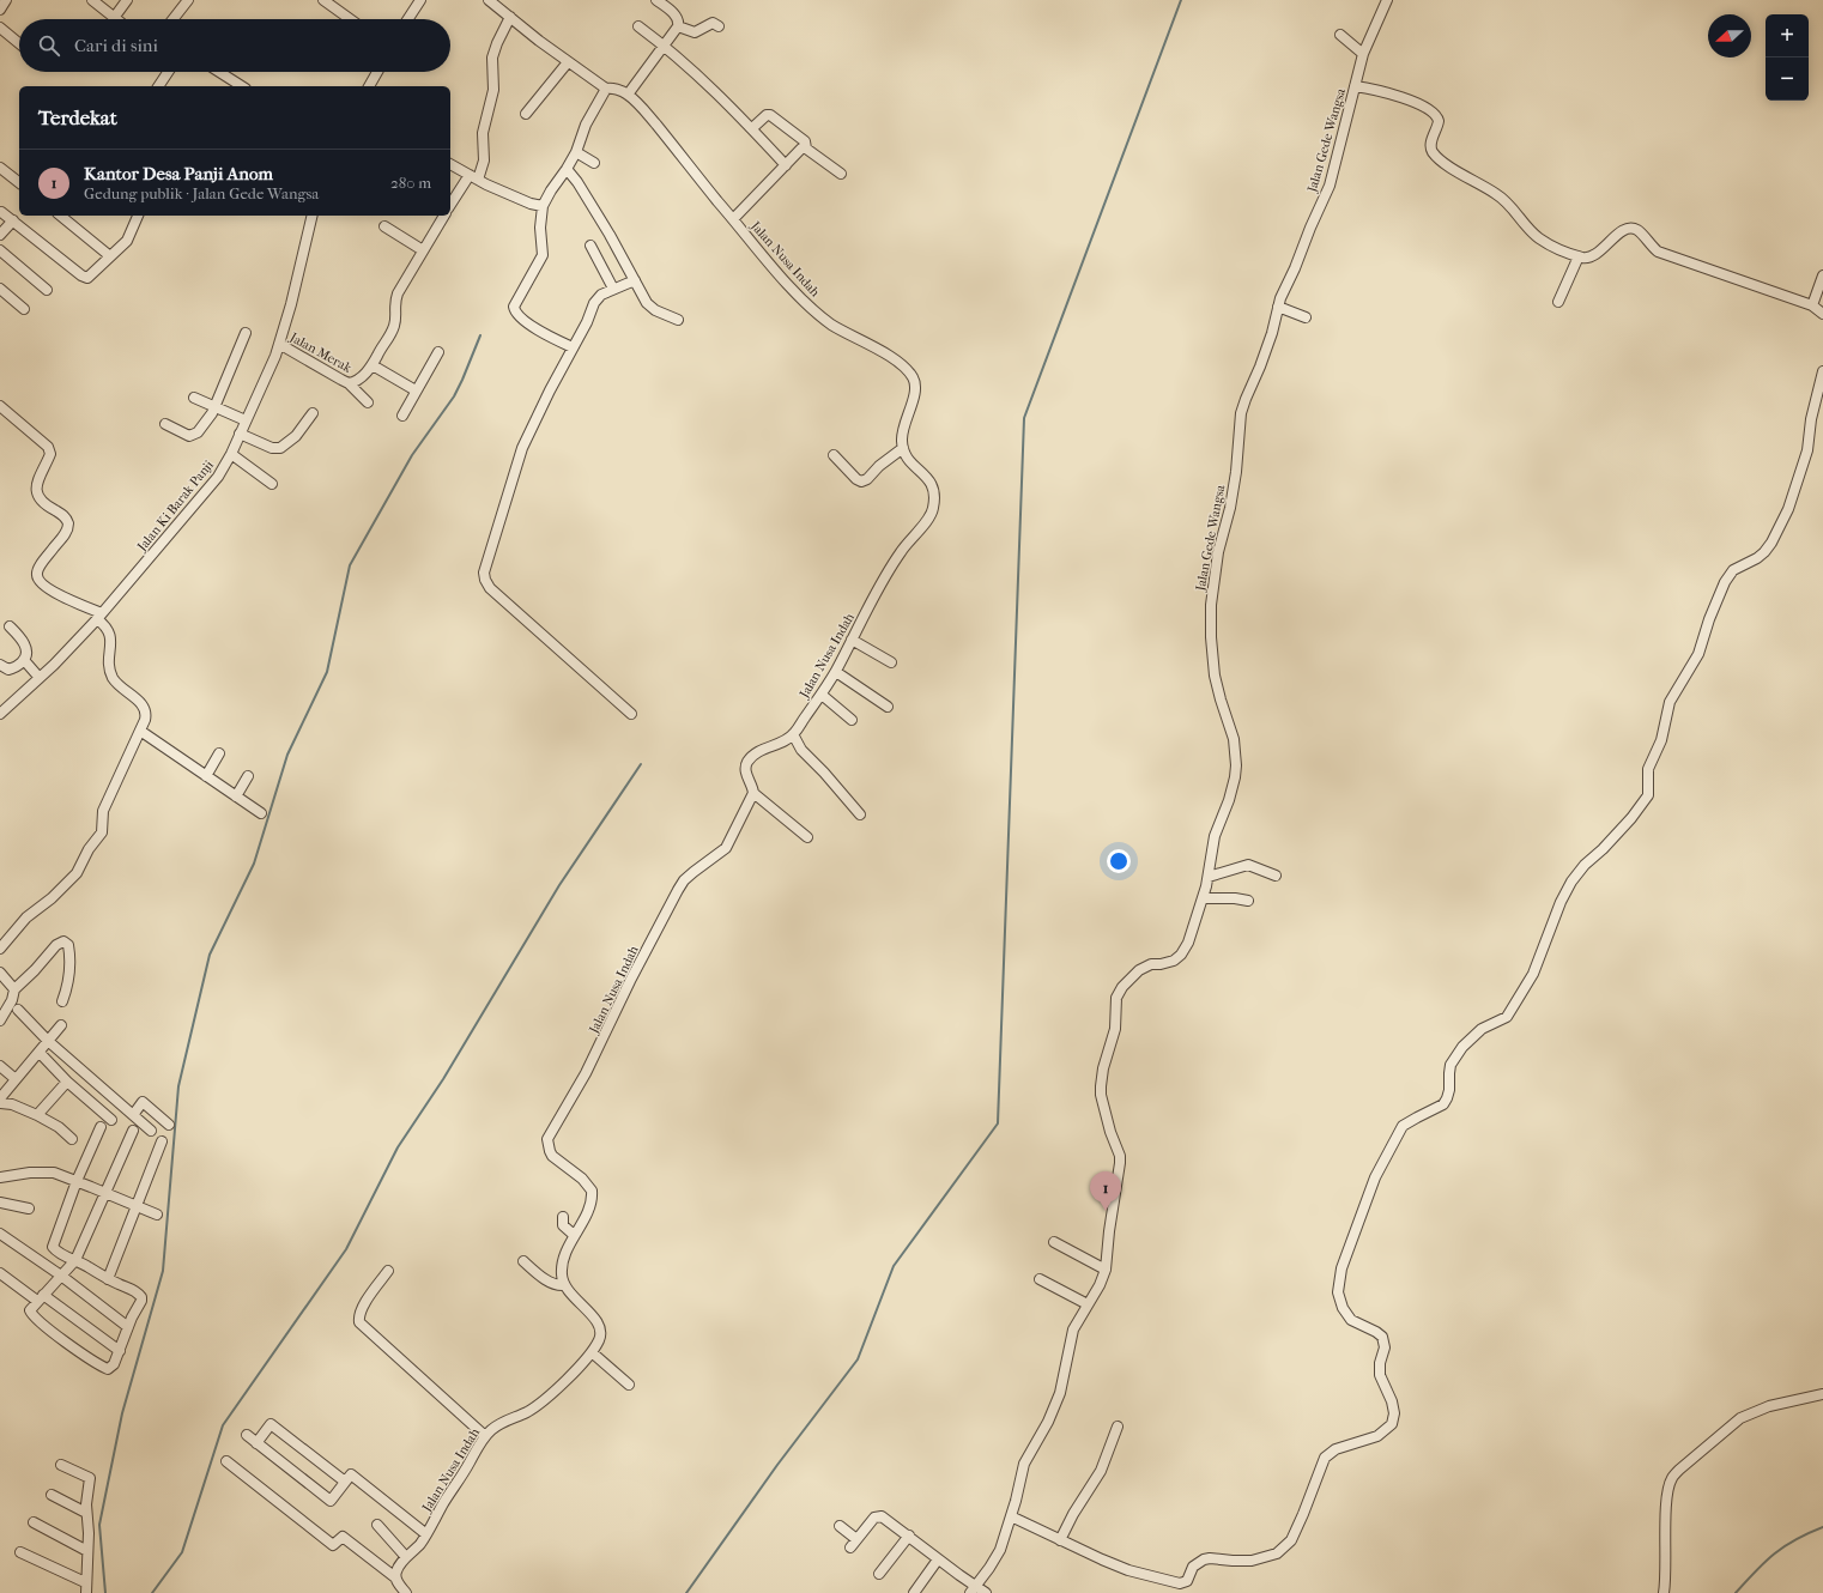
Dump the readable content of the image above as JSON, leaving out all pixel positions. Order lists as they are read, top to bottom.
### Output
{
  "streets": {
    "street": [
      "Jalan Gede Wangsa",
      "Jalan Nusa Indah",
      "Jalan Merak",
      "Jalan Ki Barak Panji"
    ]
  },
  "crossings": [
    ["Jalan Merak", "Jalan Ki Barak Panji"]
  ],
  "north": "left",
  "page": {
    "map_buttons": ["+", "−"],
    "search": "Cari di sini",
    "heading": "Terdekat",
    "list": [
      {
        "mark": "1",
        "name": "Kantor Desa Panji Anom",
        "note": "Gedung publik · Jalan Gede Wangsa",
        "value": "280 m"
      }
    ],
    "pins": "1"
  }
}
